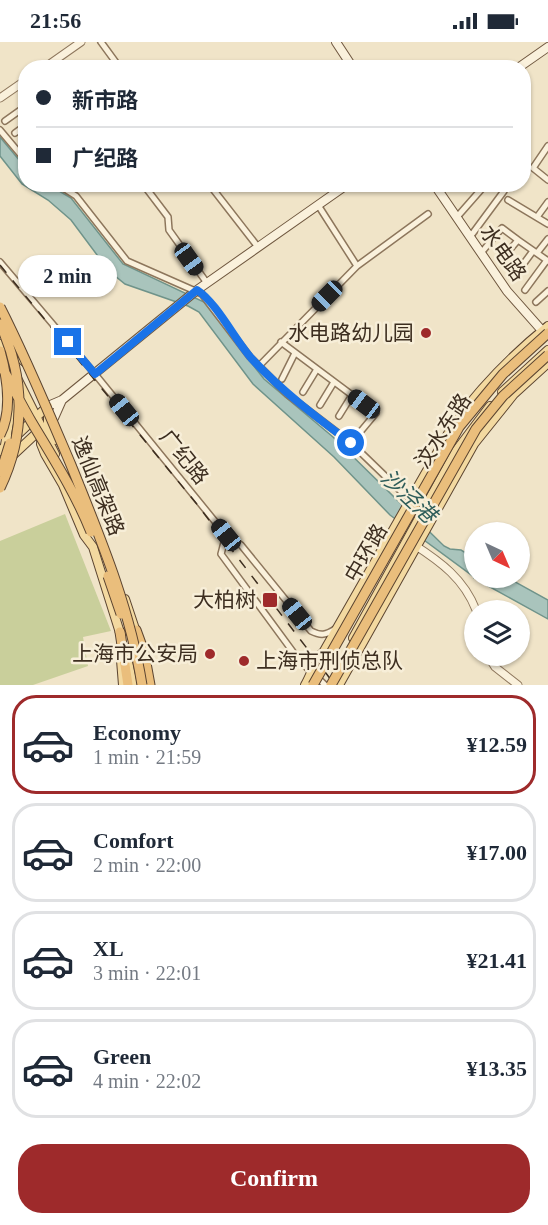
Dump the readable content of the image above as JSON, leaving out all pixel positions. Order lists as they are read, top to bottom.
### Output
{
  "streets": {
    "highway": ["逸仙高架路", "中环路"],
    "main road": ["水电路", "汶水东路"],
    "street": ["广纪路"]
  },
  "crossings": [
    ["水电路", "汶水东路"],
    ["水电路", "中环路"],
    ["汶水东路", "广纪路"],
    ["汶水东路", "中环路"]
  ],
  "water": ["沙泾港"],
  "places": {
    "other": ["水电路幼儿园", "上海市公安局", "上海市刑侦总队"],
    "transit": ["大柏树"]
  },
  "north": "bottom right",
  "page": {
    "status": "21:56",
    "banner": ["新市路", "广纪路"],
    "bubble": "2 min",
    "list": [
      {
        "name": "Economy",
        "note": "1 min · 21:59",
        "value": "¥12.59"
      },
      {
        "name": "Comfort",
        "note": "2 min · 22:00",
        "value": "¥17.00"
      },
      {
        "name": "XL",
        "note": "3 min · 22:01",
        "value": "¥21.41"
      },
      {
        "name": "Green",
        "note": "4 min · 22:02",
        "value": "¥13.35"
      }
    ],
    "buttons": "Confirm"
  }
}
